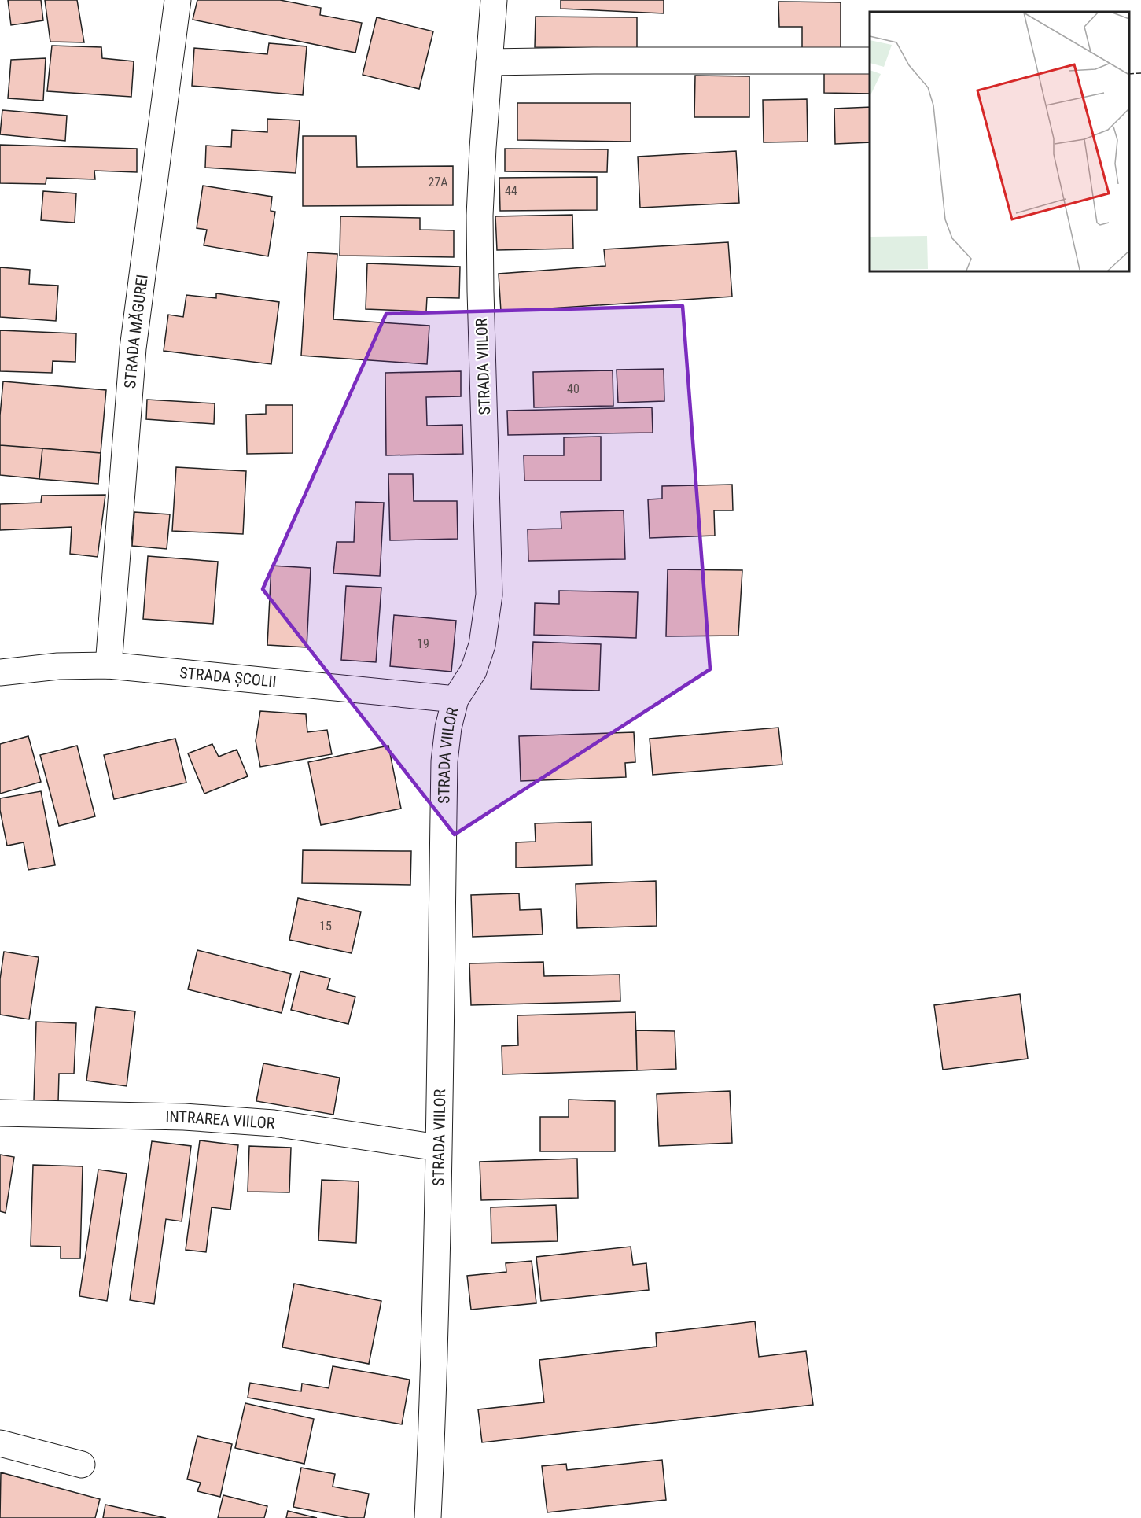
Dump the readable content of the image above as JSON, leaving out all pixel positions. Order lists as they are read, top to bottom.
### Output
{
  "streets": {
    "street": [
      "STRADA MĂGUREI",
      "STRADA VIILOR",
      "STRADA ȘCOLII",
      "INTRAREA VIILOR"
    ]
  },
  "crossings": [
    ["STRADA MĂGUREI", "STRADA ȘCOLII"],
    ["STRADA VIILOR", "STRADA ȘCOLII"],
    ["STRADA VIILOR", "INTRAREA VIILOR"]
  ],
  "house_numbers": [
    "27A",
    "44",
    "40",
    "19",
    "15"
  ]
}
